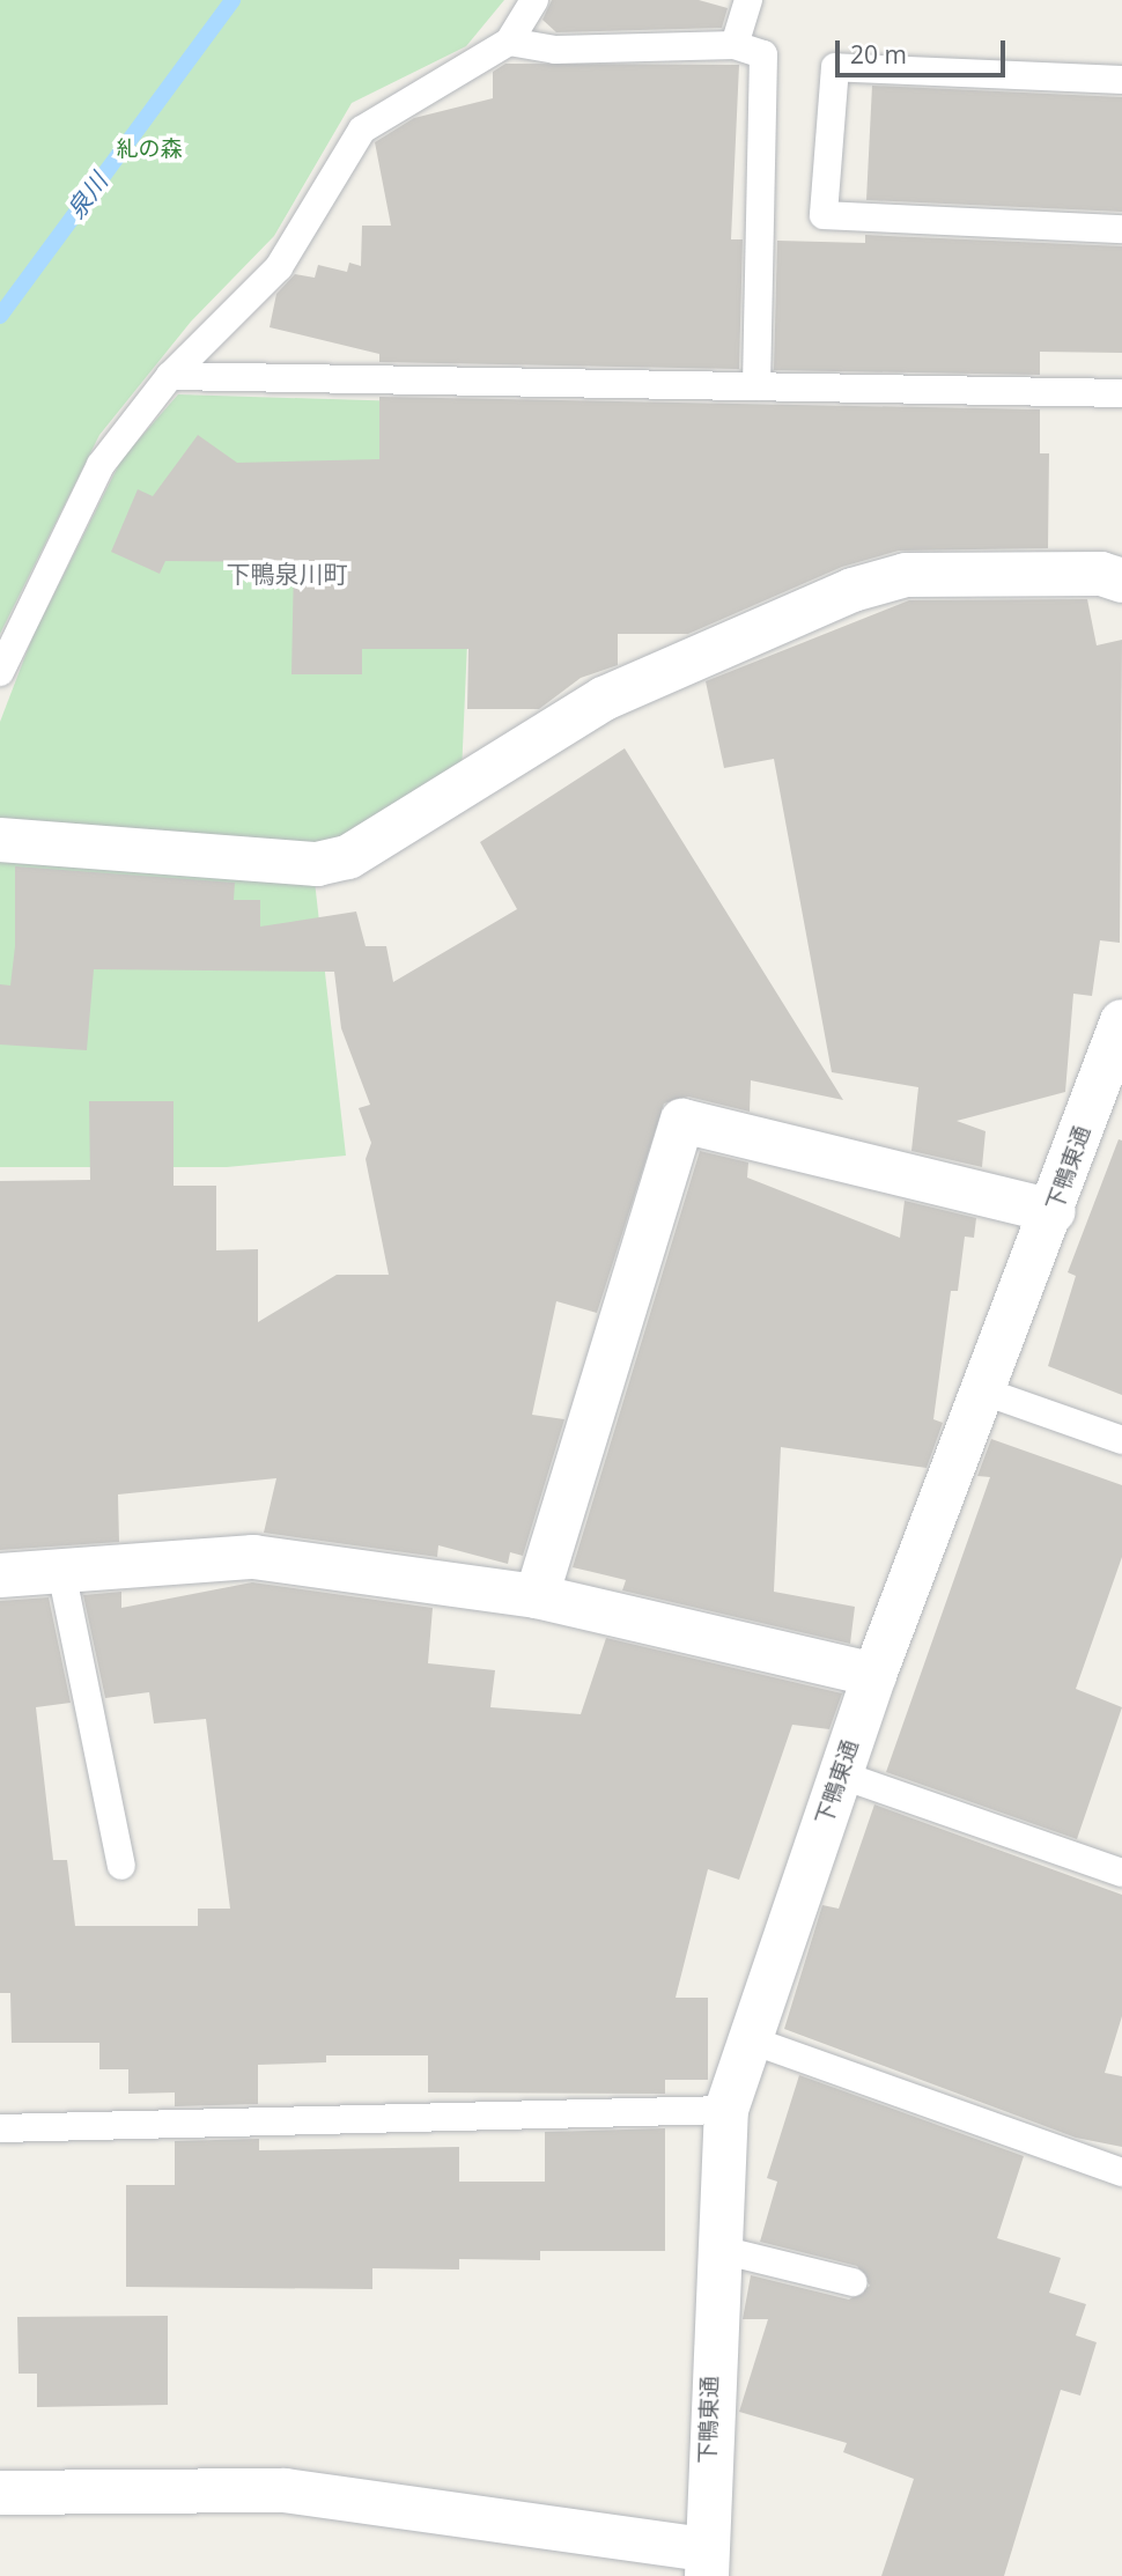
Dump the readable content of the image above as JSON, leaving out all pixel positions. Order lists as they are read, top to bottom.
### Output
{
  "streets": {
    "street": ["下鴨東通"]
  },
  "districts": ["下鴨泉川町"],
  "water": ["泉川"],
  "parks": ["糺の森"],
  "scale_bar": "20 m"
}
